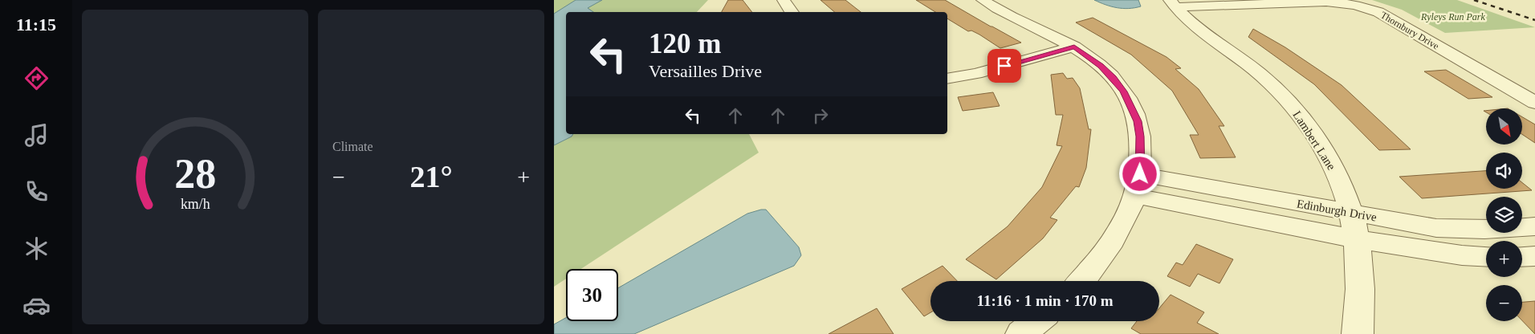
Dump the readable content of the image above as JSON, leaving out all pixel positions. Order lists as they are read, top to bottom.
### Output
{
  "streets": {
    "street": ["Thornbury Drive", "Lambert Lane", "Edinburgh Drive"]
  },
  "crossings": [
    ["Thornbury Drive", "Lambert Lane"],
    ["Lambert Lane", "Edinburgh Drive"]
  ],
  "parks": ["Ryleys Run Park"],
  "north": "bottom right",
  "page": {
    "tabs": "11:15",
    "tile": "Climate",
    "turn": ["120 m", "Versailles Drive"],
    "map_buttons": ["+", "−"],
    "heat": ["−", "21°", "+"],
    "limit": "30",
    "trip": "11:16 · 1 min · 170 m",
    "gauge": ["28", "km/h"]
  }
}
